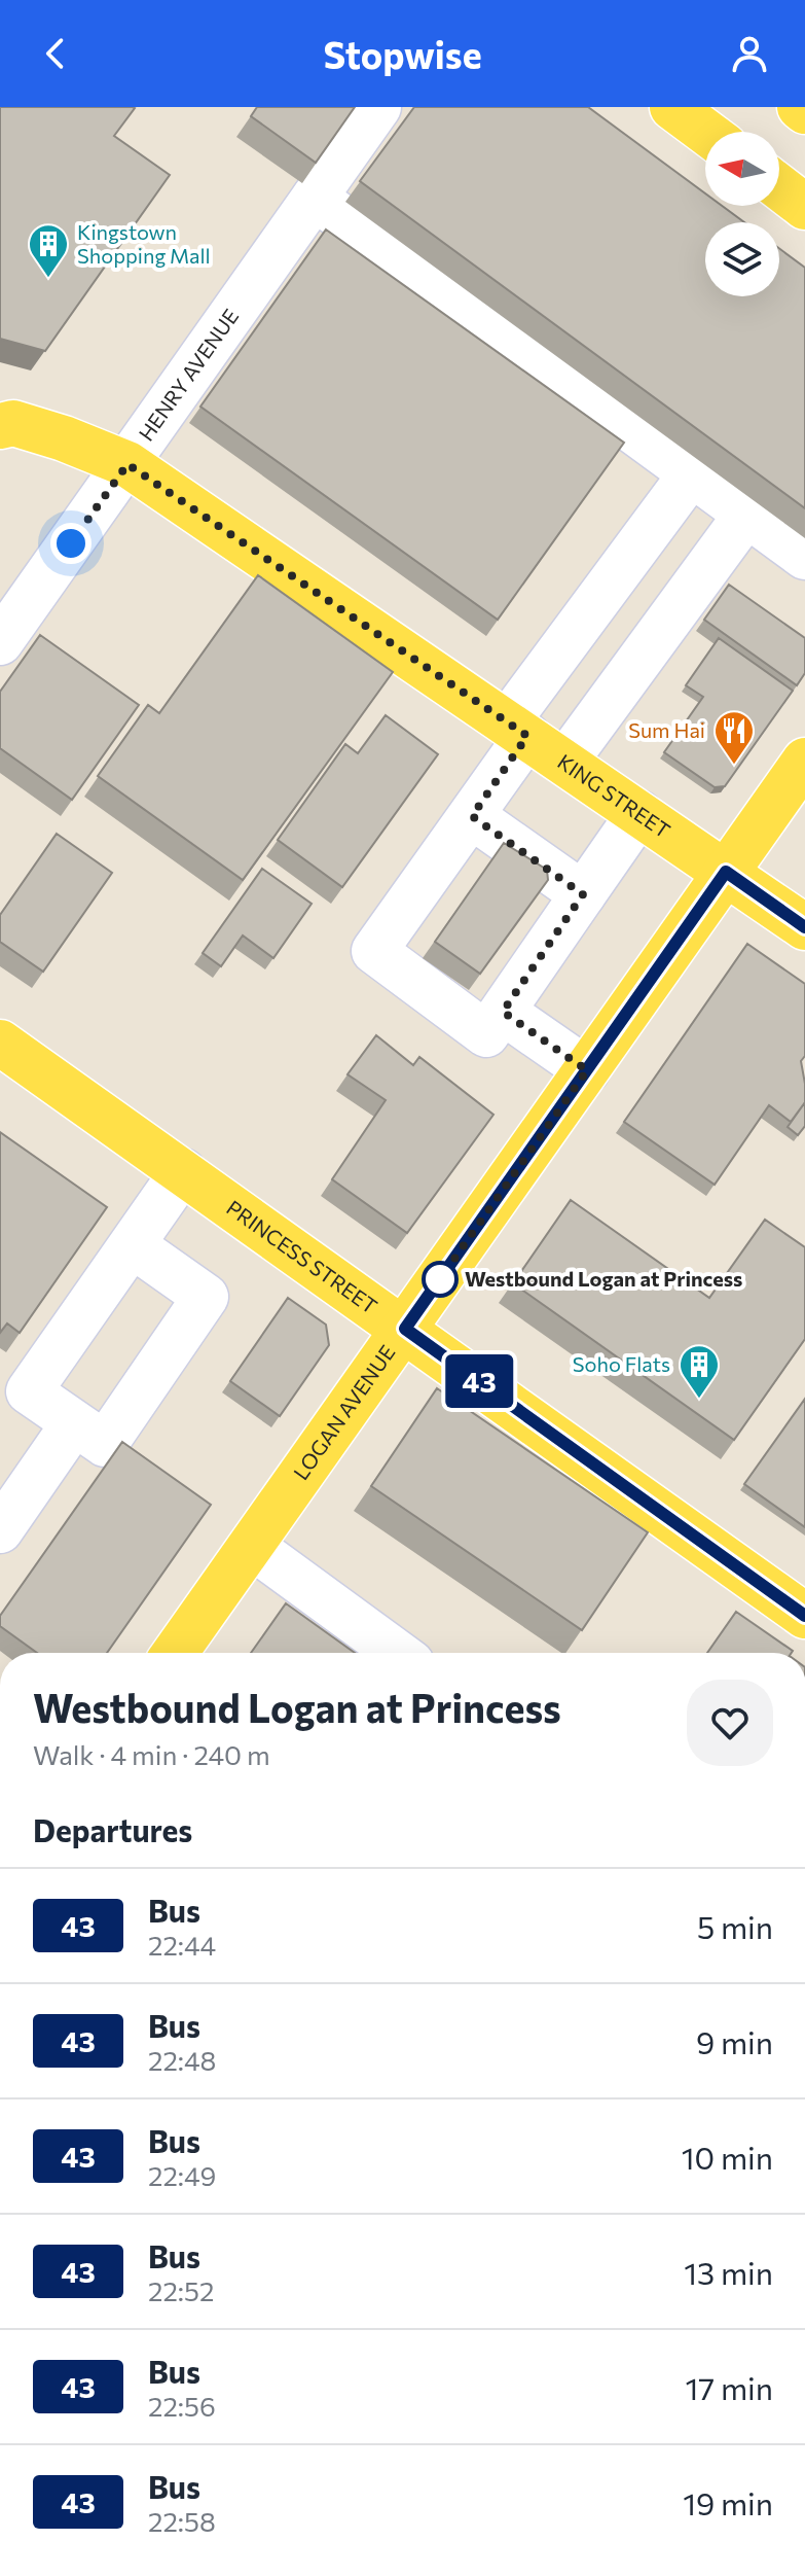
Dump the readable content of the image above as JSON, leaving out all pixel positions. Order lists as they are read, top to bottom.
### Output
{
  "streets": {
    "main road": ["KING STREET", "PRINCESS STREET", "LOGAN AVENUE"],
    "street": ["HENRY AVENUE"]
  },
  "crossings": [
    ["HENRY AVENUE", "KING STREET"],
    ["KING STREET", "LOGAN AVENUE"],
    ["PRINCESS STREET", "LOGAN AVENUE"]
  ],
  "places": {
    "building": ["Kingstown Shopping Mall", "Soho Flats"],
    "restaurant": ["Sum Hai"],
    "other": ["Westbound Logan at Princess"]
  },
  "lines": ["bus line 43"],
  "north": "left",
  "page": {
    "header": "Stopwise",
    "on_map": "43",
    "heading": [
      ["Westbound Logan at Princess", "Walk · 4 min · 240 m"],
      "Departures"
    ],
    "list": [
      {
        "mark": "43",
        "name": "Bus",
        "note": "22:44",
        "value": "5 min"
      },
      {
        "mark": "43",
        "name": "Bus",
        "note": "22:48",
        "value": "9 min"
      },
      {
        "mark": "43",
        "name": "Bus",
        "note": "22:49",
        "value": "10 min"
      },
      {
        "mark": "43",
        "name": "Bus",
        "note": "22:52",
        "value": "13 min"
      },
      {
        "mark": "43",
        "name": "Bus",
        "note": "22:56",
        "value": "17 min"
      },
      {
        "mark": "43",
        "name": "Bus",
        "note": "22:58",
        "value": "19 min"
      }
    ]
  }
}
